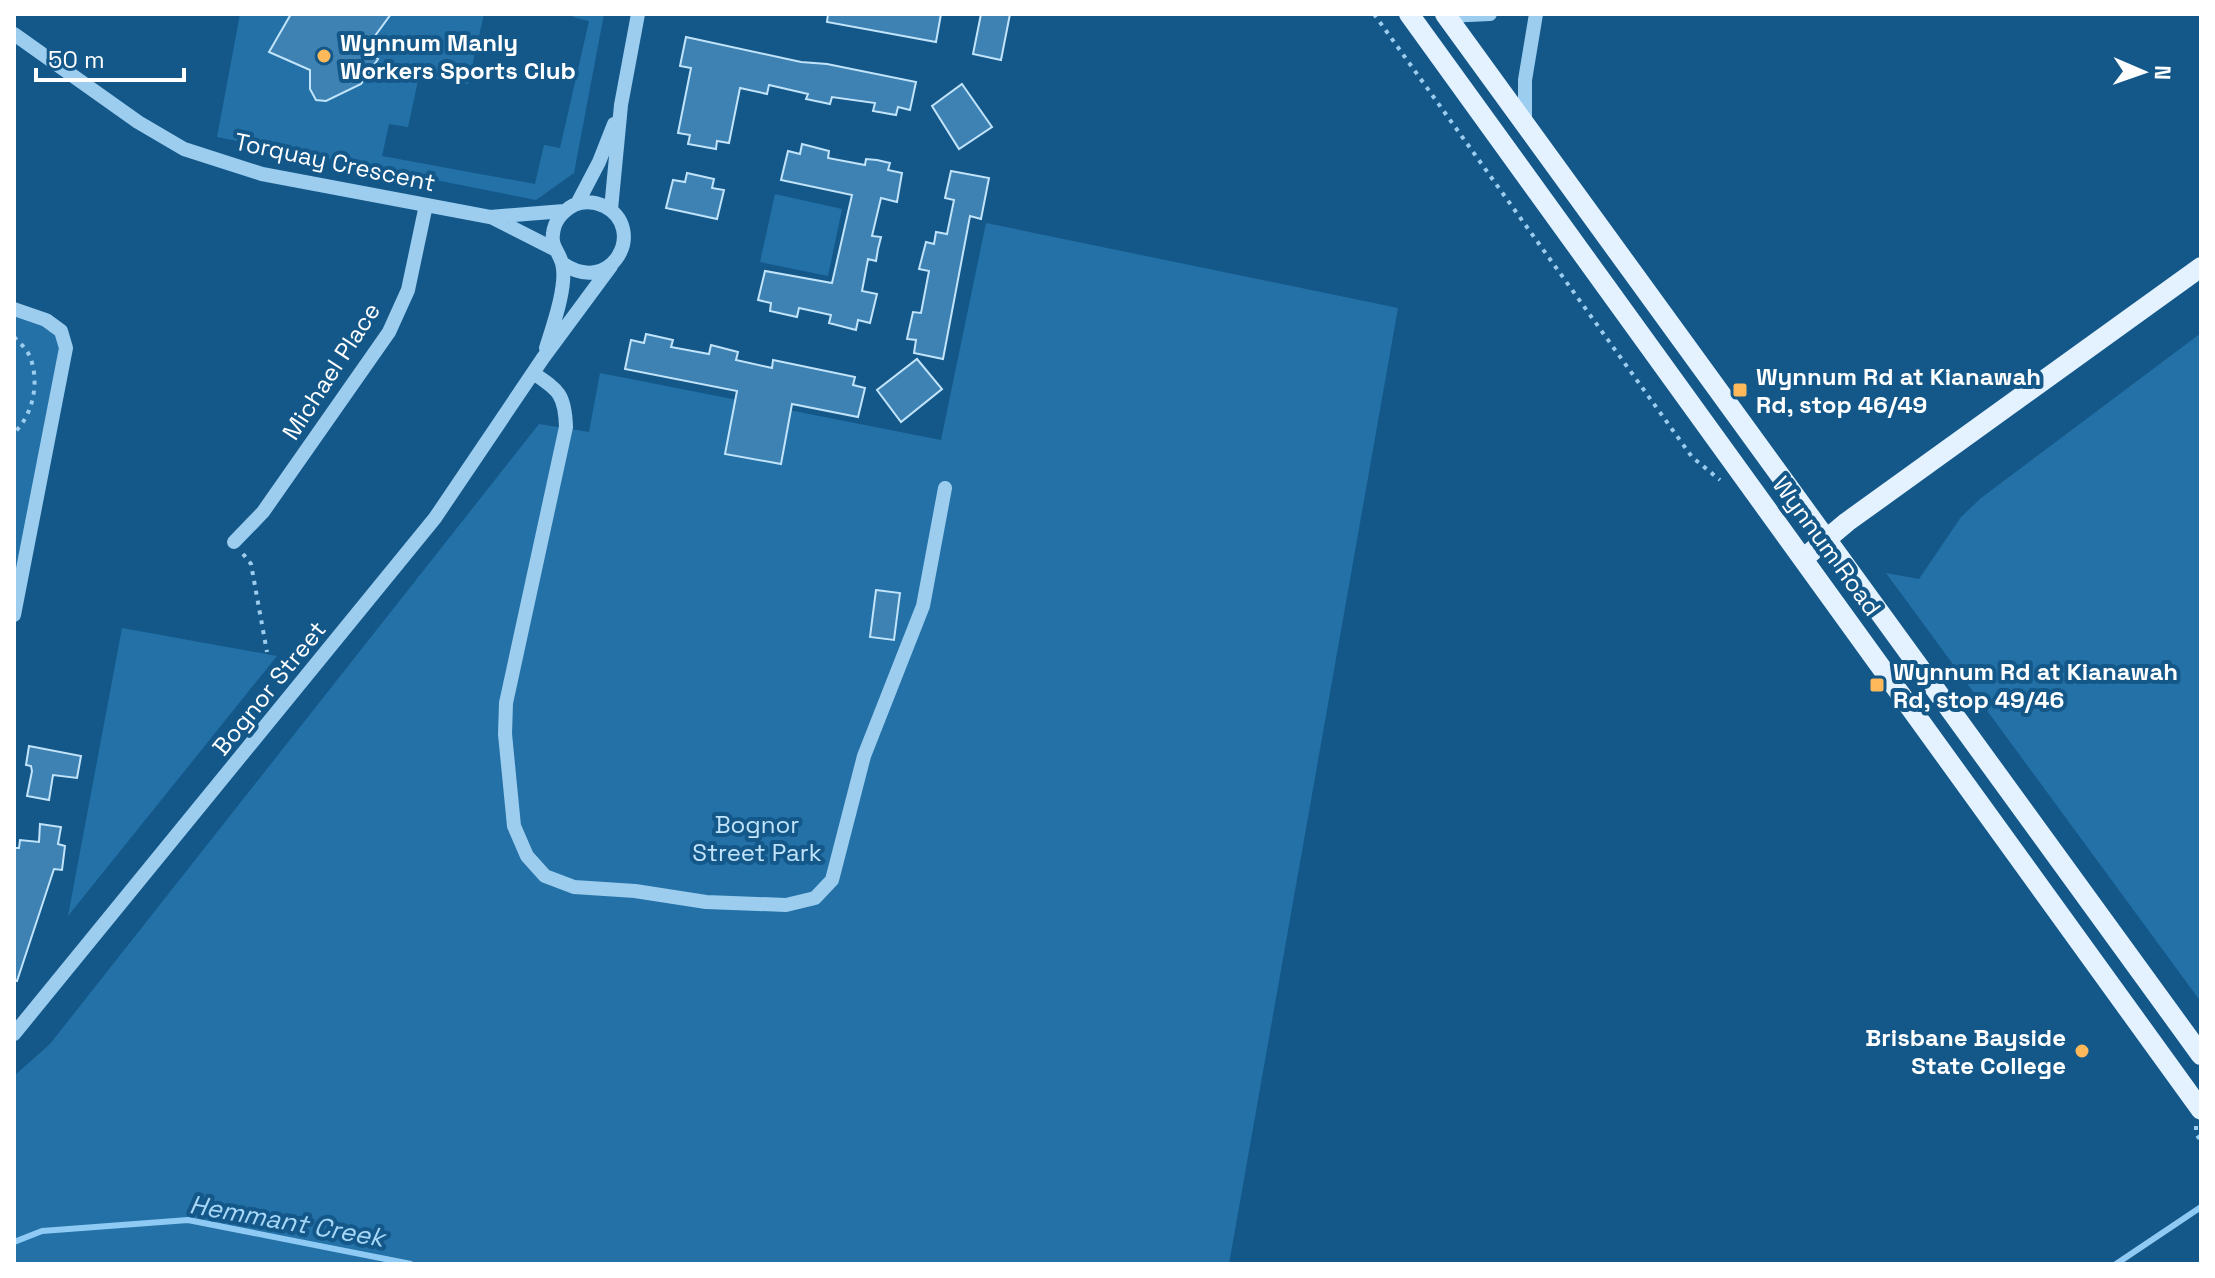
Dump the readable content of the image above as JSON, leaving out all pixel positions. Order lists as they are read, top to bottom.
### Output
{
  "streets": {
    "main road": ["Wynnum Road"],
    "street": ["Torquay Crescent", "Michael Place", "Bognor Street"]
  },
  "crossings": [
    ["Torquay Crescent", "Michael Place"],
    ["Torquay Crescent", "Bognor Street"]
  ],
  "water": ["Hemmant Creek"],
  "parks": ["Bognor Street Park"],
  "places": {
    "other": ["Wynnum Manly Workers Sports Club", "Brisbane Bayside State College"],
    "transit": ["Wynnum Rd at Kianawah Rd, stop 46/49", "Wynnum Rd at Kianawah Rd, stop 49/46"]
  },
  "scale_bar": "50 m",
  "north": "right"
}
